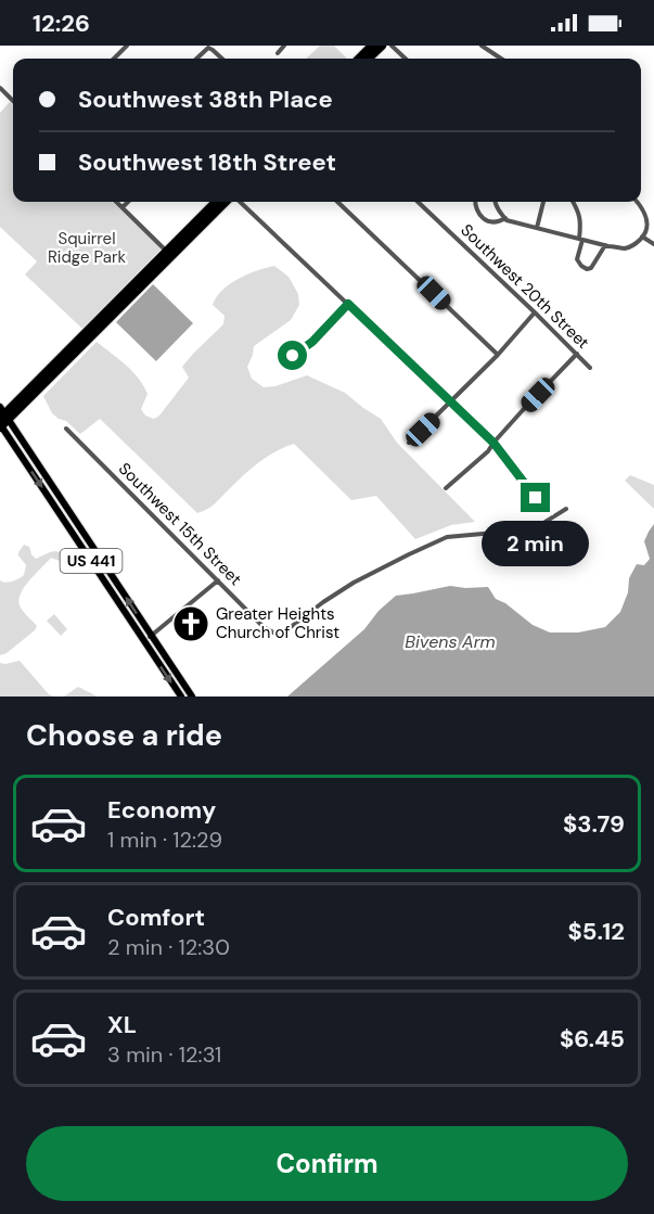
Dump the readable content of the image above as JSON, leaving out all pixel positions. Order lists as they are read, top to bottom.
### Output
{
  "streets": {
    "main road": ["US 441"],
    "street": ["Southwest 20th Street", "Southwest 15th Street"]
  },
  "water": ["Bivens Arm"],
  "parks": ["Squirrel Ridge Park"],
  "places": {
    "church": ["Greater Heights Church of Christ"]
  },
  "page": {
    "status": "12:26",
    "banner": ["Southwest 38th Place", "Southwest 18th Street"],
    "bubble": "2 min",
    "heading": "Choose a ride",
    "list": [
      {
        "name": "Economy",
        "note": "1 min · 12:29",
        "value": "$3.79"
      },
      {
        "name": "Comfort",
        "note": "2 min · 12:30",
        "value": "$5.12"
      },
      {
        "name": "XL",
        "note": "3 min · 12:31",
        "value": "$6.45"
      }
    ],
    "buttons": "Confirm"
  }
}
